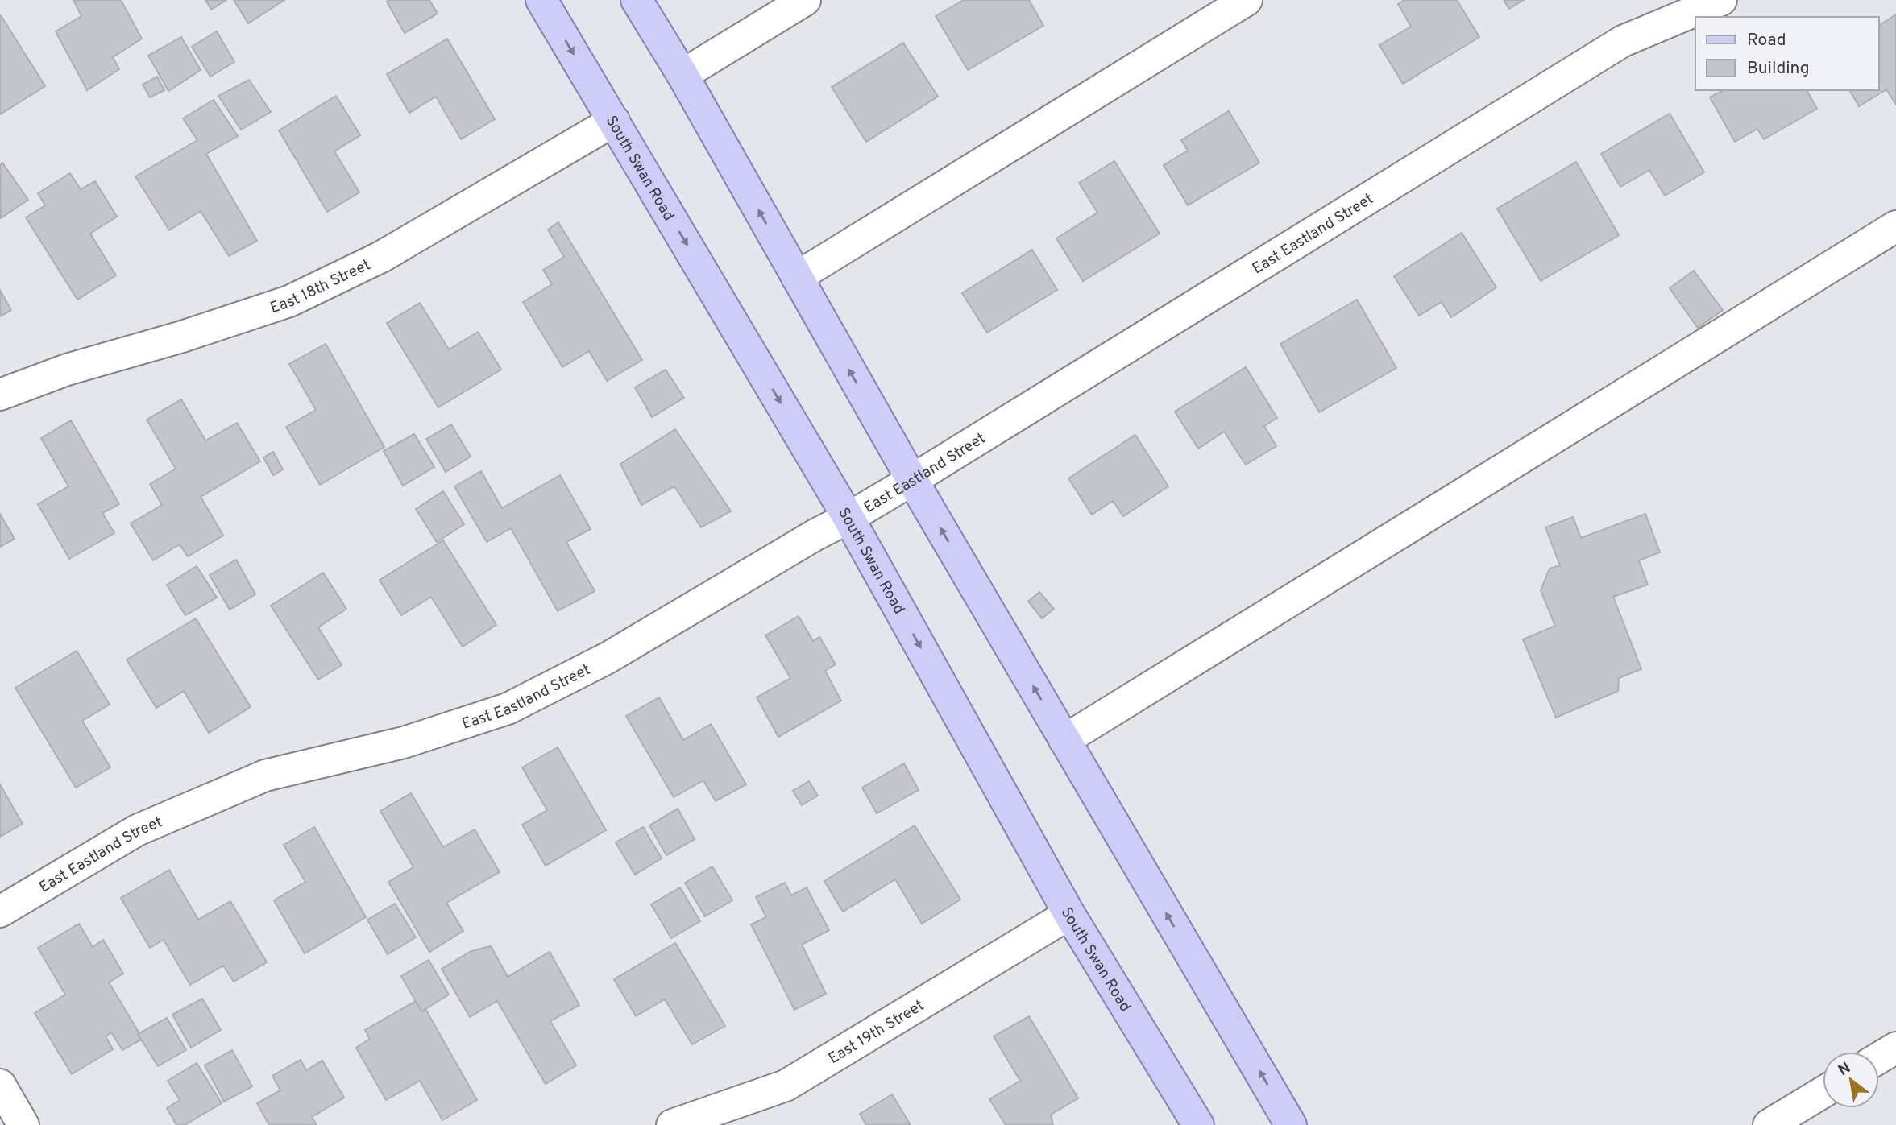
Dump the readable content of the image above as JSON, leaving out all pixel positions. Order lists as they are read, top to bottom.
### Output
{
  "streets": {
    "main road": ["South Swan Road"],
    "street": ["East Eastland Street", "East 18th Street", "East 19th Street"]
  },
  "crossings": [
    ["South Swan Road", "East Eastland Street"],
    ["South Swan Road", "East 18th Street"],
    ["South Swan Road", "East 19th Street"]
  ],
  "legend": ["Road", "Building"],
  "north": "top left"
}
